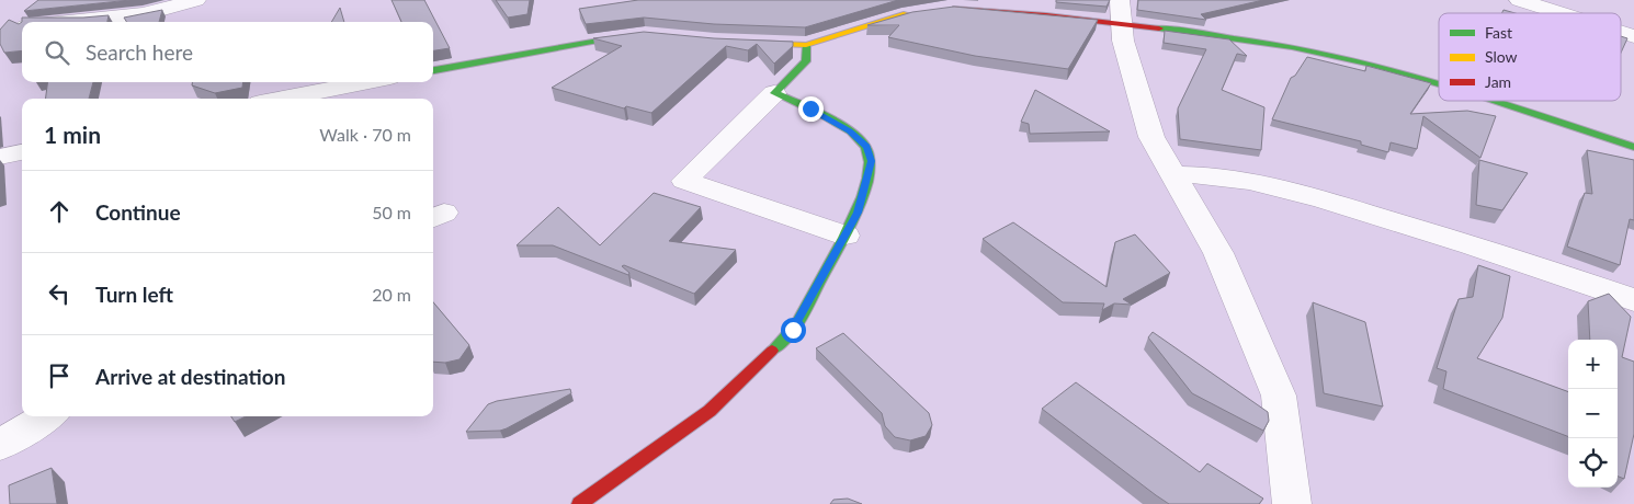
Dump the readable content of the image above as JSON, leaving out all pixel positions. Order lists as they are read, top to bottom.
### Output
{
  "legend": ["Fast", "Slow", "Jam"],
  "page": {
    "search": "Search here",
    "heading": ["1 min", "Walk · 70 m"],
    "list": [
      ["Continue", "50 m"],
      ["Turn left", "20 m"],
      "Arrive at destination"
    ],
    "map_buttons": ["+", "−"]
  }
}
